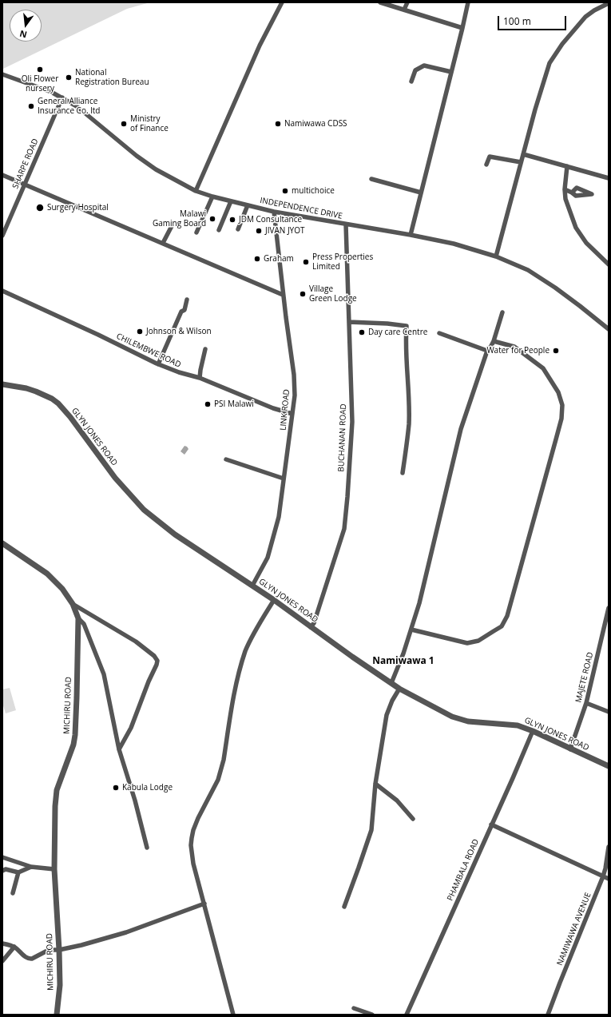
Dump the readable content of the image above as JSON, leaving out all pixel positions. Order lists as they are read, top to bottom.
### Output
{
  "streets": {
    "street": [
      "SHARPE ROAD",
      "INDEPENDENCE DRIVE",
      "CHILEMBWE ROAD",
      "LINK ROAD",
      "GLYN JONES ROAD",
      "BUCHANAN ROAD",
      "MAJETE ROAD",
      "MICHIRU ROAD",
      "PHAMBALA ROAD",
      "NAMIWAWA AVENUE"
    ]
  },
  "crossings": [
    ["SHARPE ROAD", "INDEPENDENCE DRIVE"],
    ["INDEPENDENCE DRIVE", "LINK ROAD"],
    ["INDEPENDENCE DRIVE", "BUCHANAN ROAD"],
    ["CHILEMBWE ROAD", "LINK ROAD"],
    ["LINK ROAD", "GLYN JONES ROAD"],
    ["GLYN JONES ROAD", "BUCHANAN ROAD"],
    ["GLYN JONES ROAD", "MAJETE ROAD"],
    ["GLYN JONES ROAD", "PHAMBALA ROAD"]
  ],
  "districts": ["Namiwawa 1"],
  "places": [
    "Oli Flower nursery",
    "National Registration Bureau",
    "General Alliance Insurance Co. ltd",
    "Ministry of Finance",
    "Namiwawa CDSS",
    "multichoice",
    "Surgery Hospital",
    "Malawi Gaming Board",
    "JDM Consultance",
    "JIVAN JYOT",
    "Graham",
    "Press Properties Limited",
    "Village Green Lodge",
    "Johnson & Wilson",
    "Day care Centre",
    "Water for People",
    "PSI Malawi",
    "Kabula Lodge"
  ],
  "scale_bar": "100 m",
  "north": "bottom"
}
